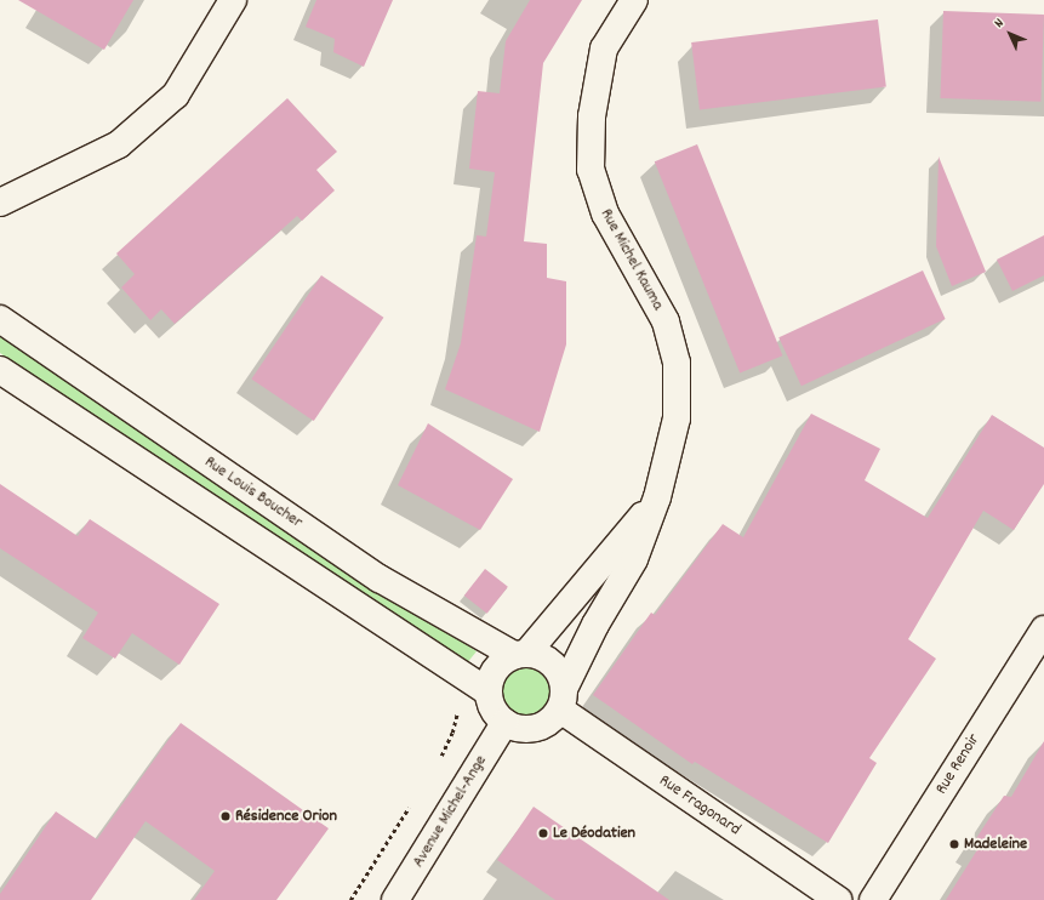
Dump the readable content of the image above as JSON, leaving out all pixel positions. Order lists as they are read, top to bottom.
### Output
{
  "streets": {
    "street": [
      "Rue Michel Kauma",
      "Rue Louis Boucher",
      "Rue Renoir",
      "Rue Fragonard",
      "Avenue Michel-Ange"
    ]
  },
  "crossings": [
    ["Rue Michel Kauma", "Rue Louis Boucher"],
    ["Rue Michel Kauma", "Rue Fragonard"],
    ["Rue Michel Kauma", "Avenue Michel-Ange"],
    ["Rue Louis Boucher", "Rue Fragonard"],
    ["Rue Louis Boucher", "Avenue Michel-Ange"],
    ["Rue Fragonard", "Avenue Michel-Ange"]
  ],
  "places": ["Résidence Orion", "Le Déodatien", "Madeleine"],
  "north": "top left"
}
